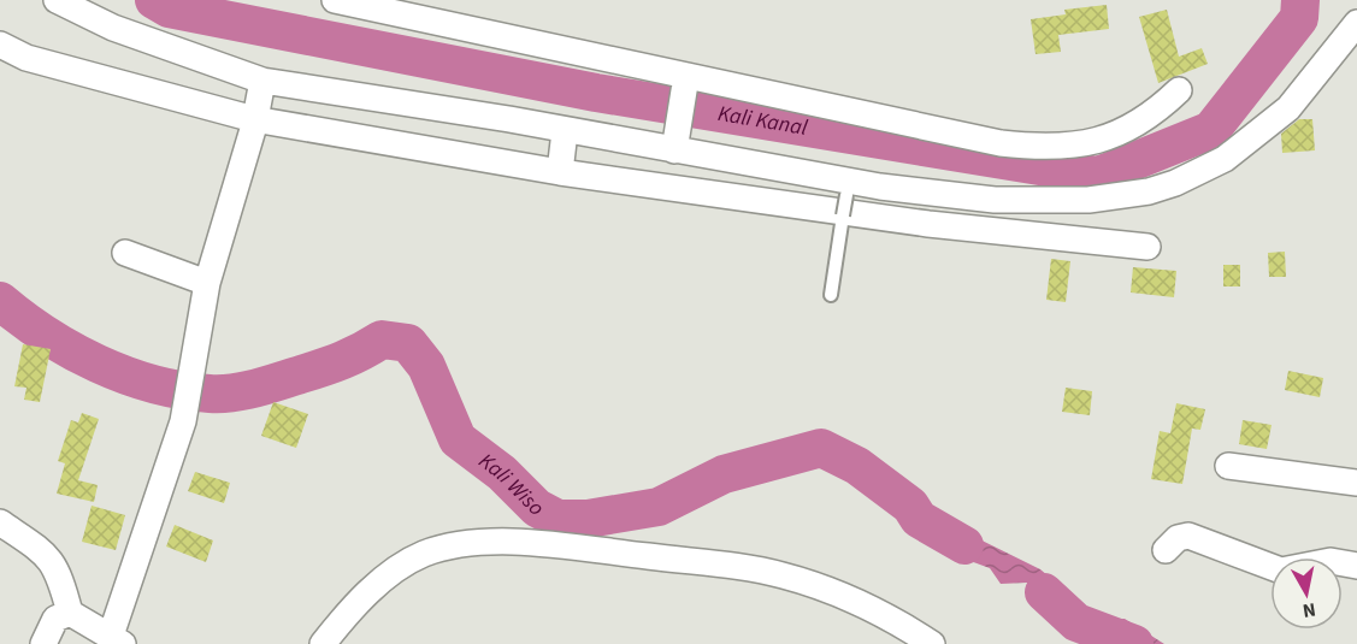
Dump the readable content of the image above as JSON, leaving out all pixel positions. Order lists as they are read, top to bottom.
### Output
{
  "water": ["Kali Kanal", "Kali Wiso"],
  "north": "bottom"
}
